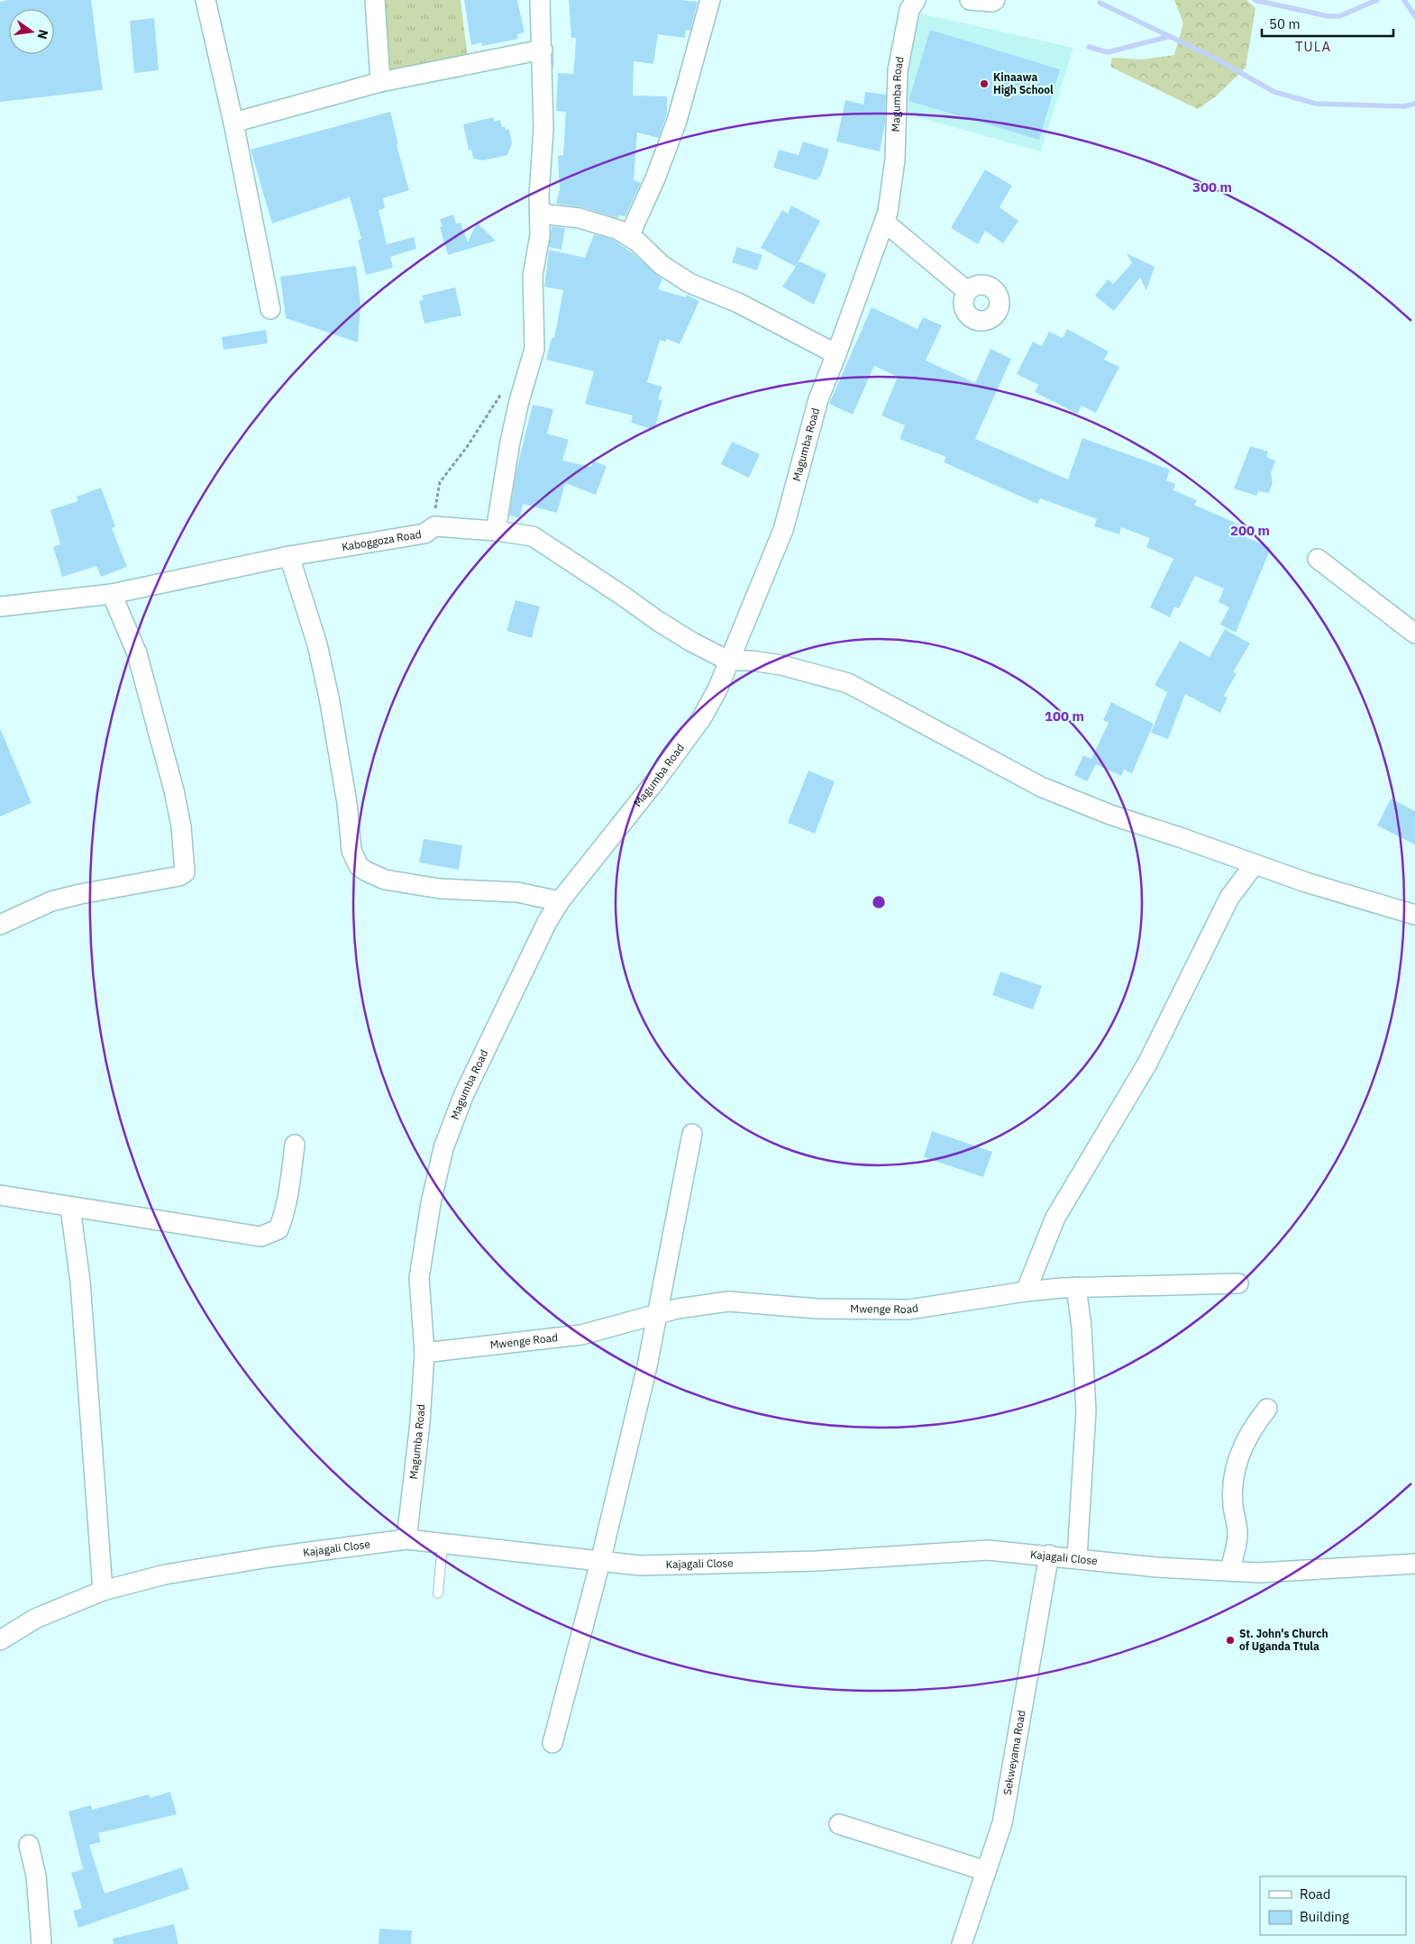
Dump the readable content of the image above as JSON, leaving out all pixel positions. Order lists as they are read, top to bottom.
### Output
{
  "streets": {
    "street": [
      "Magumba Road",
      "Kaboggoza Road",
      "Mwenge Road",
      "Kajagali Close",
      "Sekweyama Road"
    ]
  },
  "crossings": [
    ["Magumba Road", "Kaboggoza Road"],
    ["Magumba Road", "Mwenge Road"],
    ["Magumba Road", "Kajagali Close"],
    ["Kajagali Close", "Sekweyama Road"]
  ],
  "districts": ["TULA"],
  "places": ["Kinaawa High School", "St. John's Church of Uganda Ttula"],
  "legend": ["Road", "Building"],
  "scale_bar": "50 m",
  "north": "right",
  "rings": ["300 m", "200 m", "100 m"]
}
